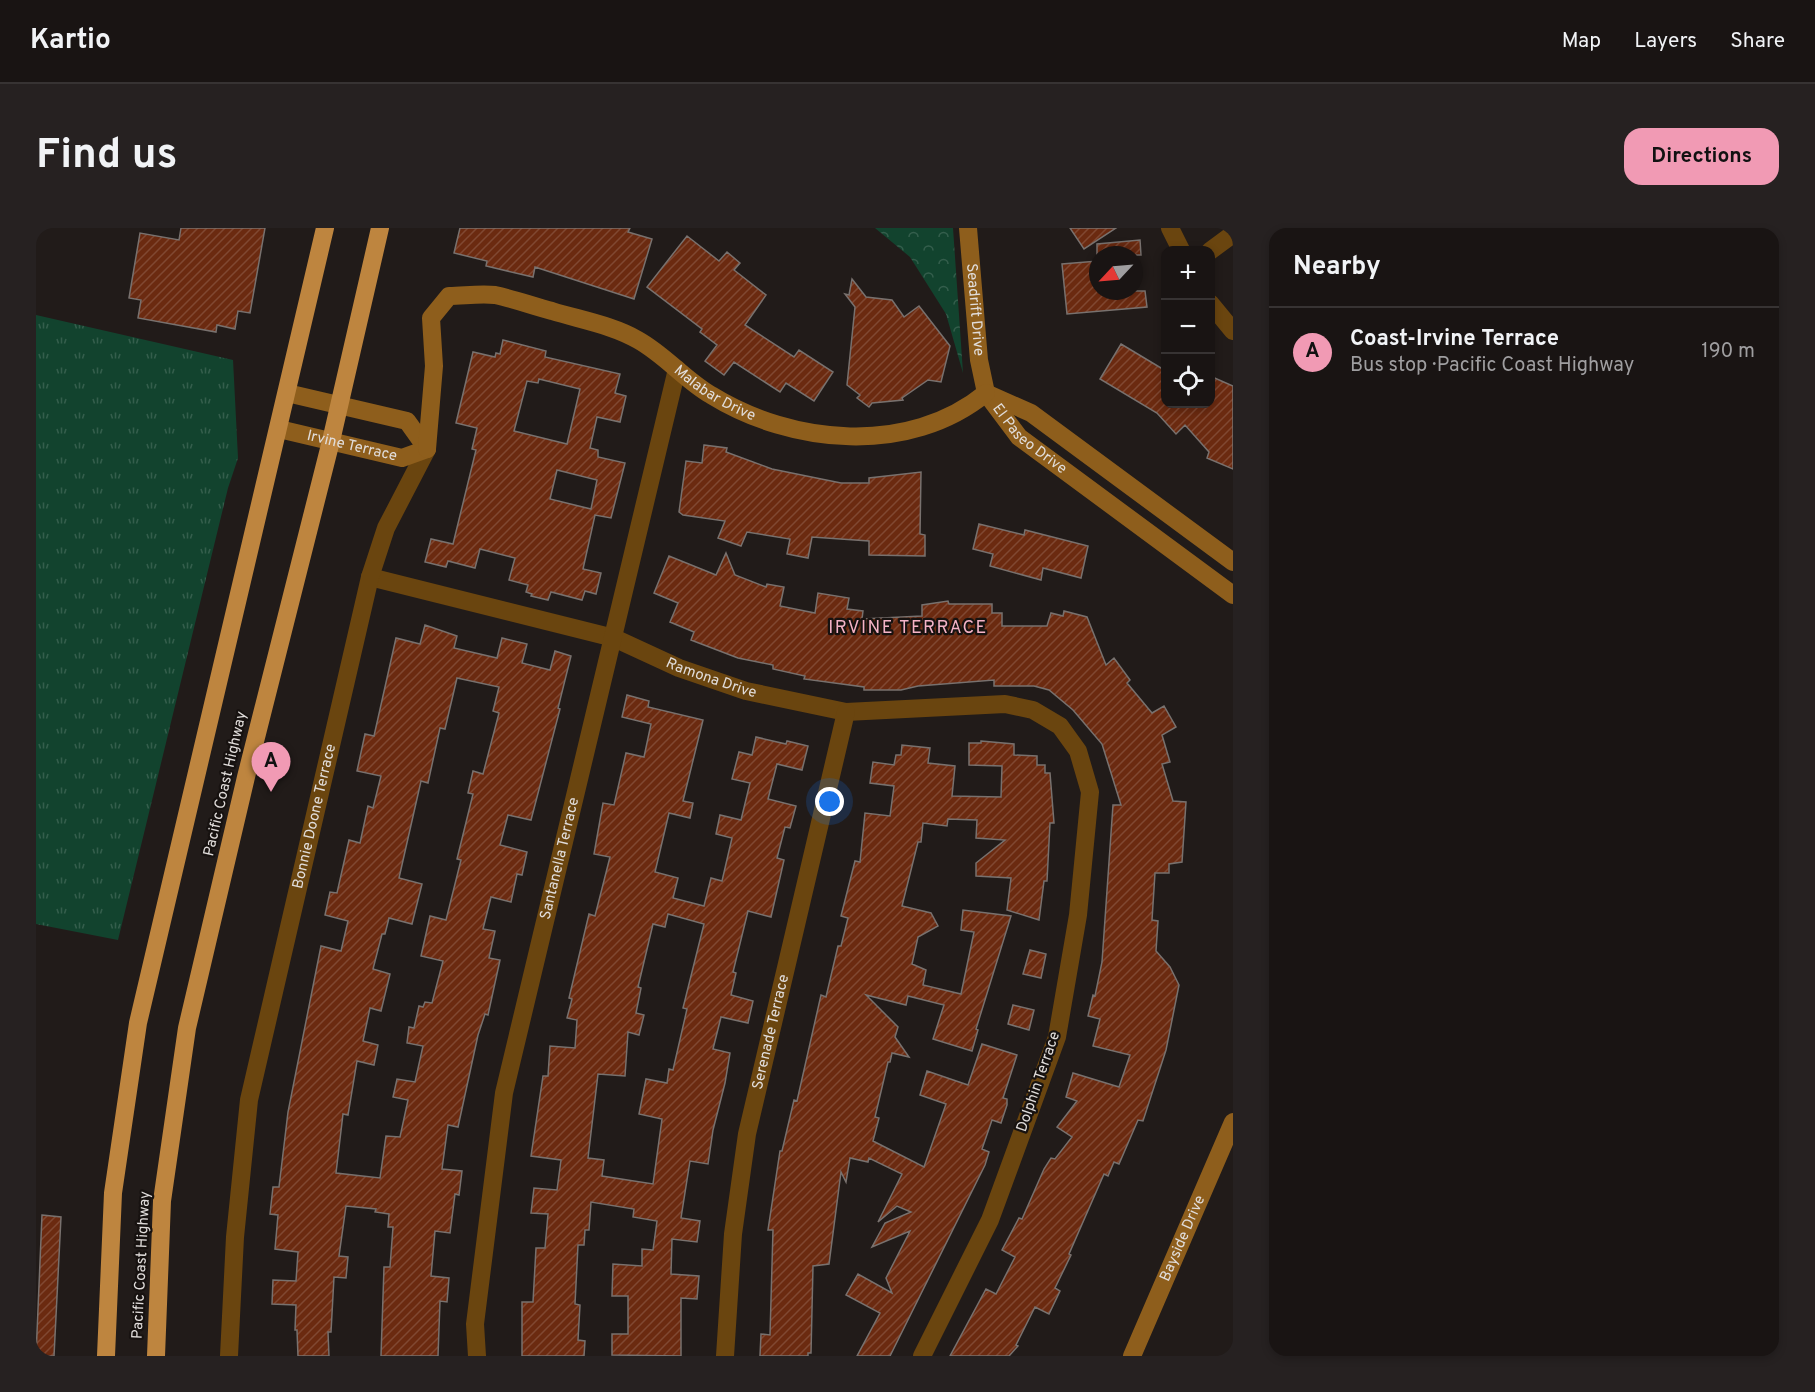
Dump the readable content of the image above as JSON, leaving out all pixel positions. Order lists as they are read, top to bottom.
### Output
{
  "streets": {
    "highway": ["Pacific Coast Highway"],
    "street": [
      "Seadrift Drive",
      "Malabar Drive",
      "El Paseo Drive",
      "Irvine Terrace",
      "Ramona Drive",
      "Bonnie Doone Terrace",
      "Santanella Terrace",
      "Serenade Terrace",
      "Dolphin Terrace",
      "Bayside Drive"
    ]
  },
  "crossings": [
    ["Seadrift Drive", "Malabar Drive"],
    ["Seadrift Drive", "El Paseo Drive"],
    ["Malabar Drive", "El Paseo Drive"],
    ["Malabar Drive", "Bonnie Doone Terrace"],
    ["Malabar Drive", "Santanella Terrace"],
    ["Irvine Terrace", "Pacific Coast Highway"],
    ["Irvine Terrace", "Bonnie Doone Terrace"],
    ["Ramona Drive", "Bonnie Doone Terrace"],
    ["Ramona Drive", "Santanella Terrace"],
    ["Ramona Drive", "Serenade Terrace"],
    ["Ramona Drive", "Dolphin Terrace"]
  ],
  "districts": ["IRVINE TERRACE"],
  "north": "bottom left",
  "page": {
    "header": "Kartio",
    "nav": ["Map", "Layers", "Share"],
    "buttons": "Directions",
    "title": "Find us",
    "heading": "Nearby",
    "map_buttons": ["+", "−"],
    "list": [
      {
        "mark": "A",
        "name": "Coast-Irvine Terrace",
        "note": "Bus stop · Pacific Coast Highway",
        "value": "190 m"
      }
    ],
    "pins": "A"
  }
}
